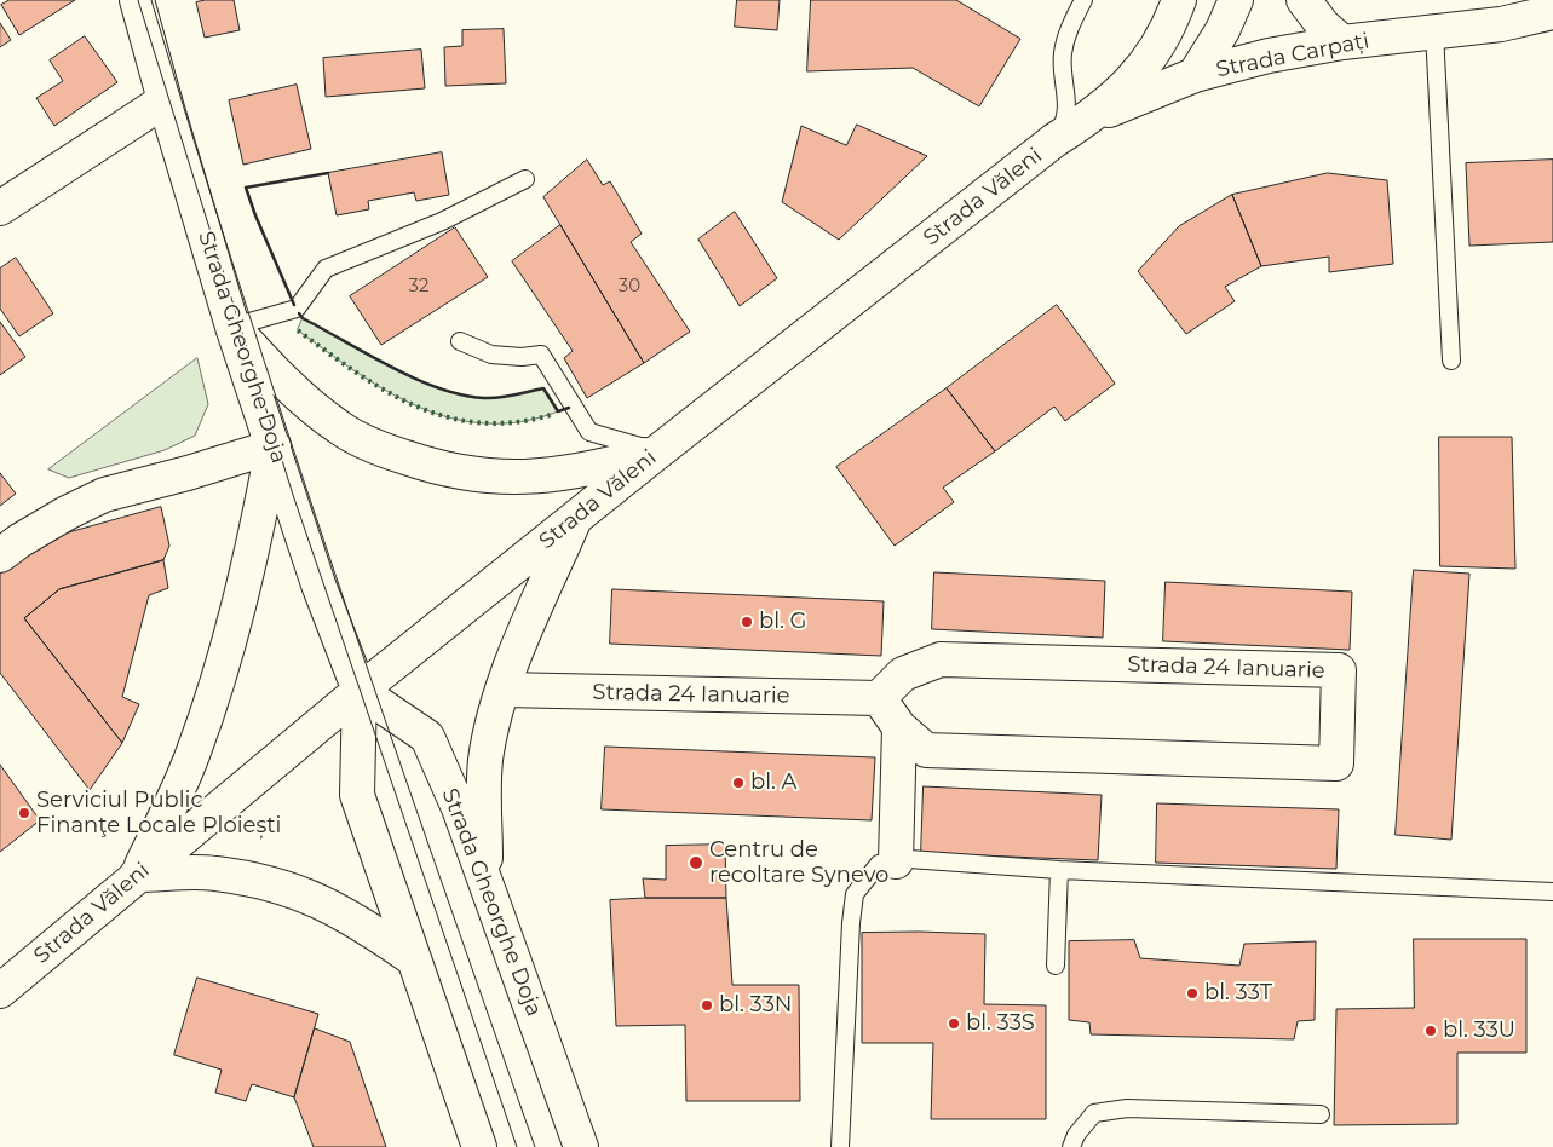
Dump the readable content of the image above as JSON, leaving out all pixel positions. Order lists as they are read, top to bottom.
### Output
{
  "streets": {
    "main road": [
      "Strada Carpați",
      "Strada Văleni",
      "Strada Gheorghe Doja",
      "Strada 24 Ianuarie"
    ]
  },
  "crossings": [
    ["Strada Carpați", "Strada Văleni"],
    ["Strada Văleni", "Strada Gheorghe Doja"]
  ],
  "places": [
    "bl. G",
    "bl. A",
    "Serviciul Public Finanţe Locale Ploiești",
    "Centru de recoltare Synevo",
    "bl. 33T",
    "bl. 33N",
    "bl. 33S",
    "bl. 33U"
  ],
  "house_numbers": ["32", "30"]
}
